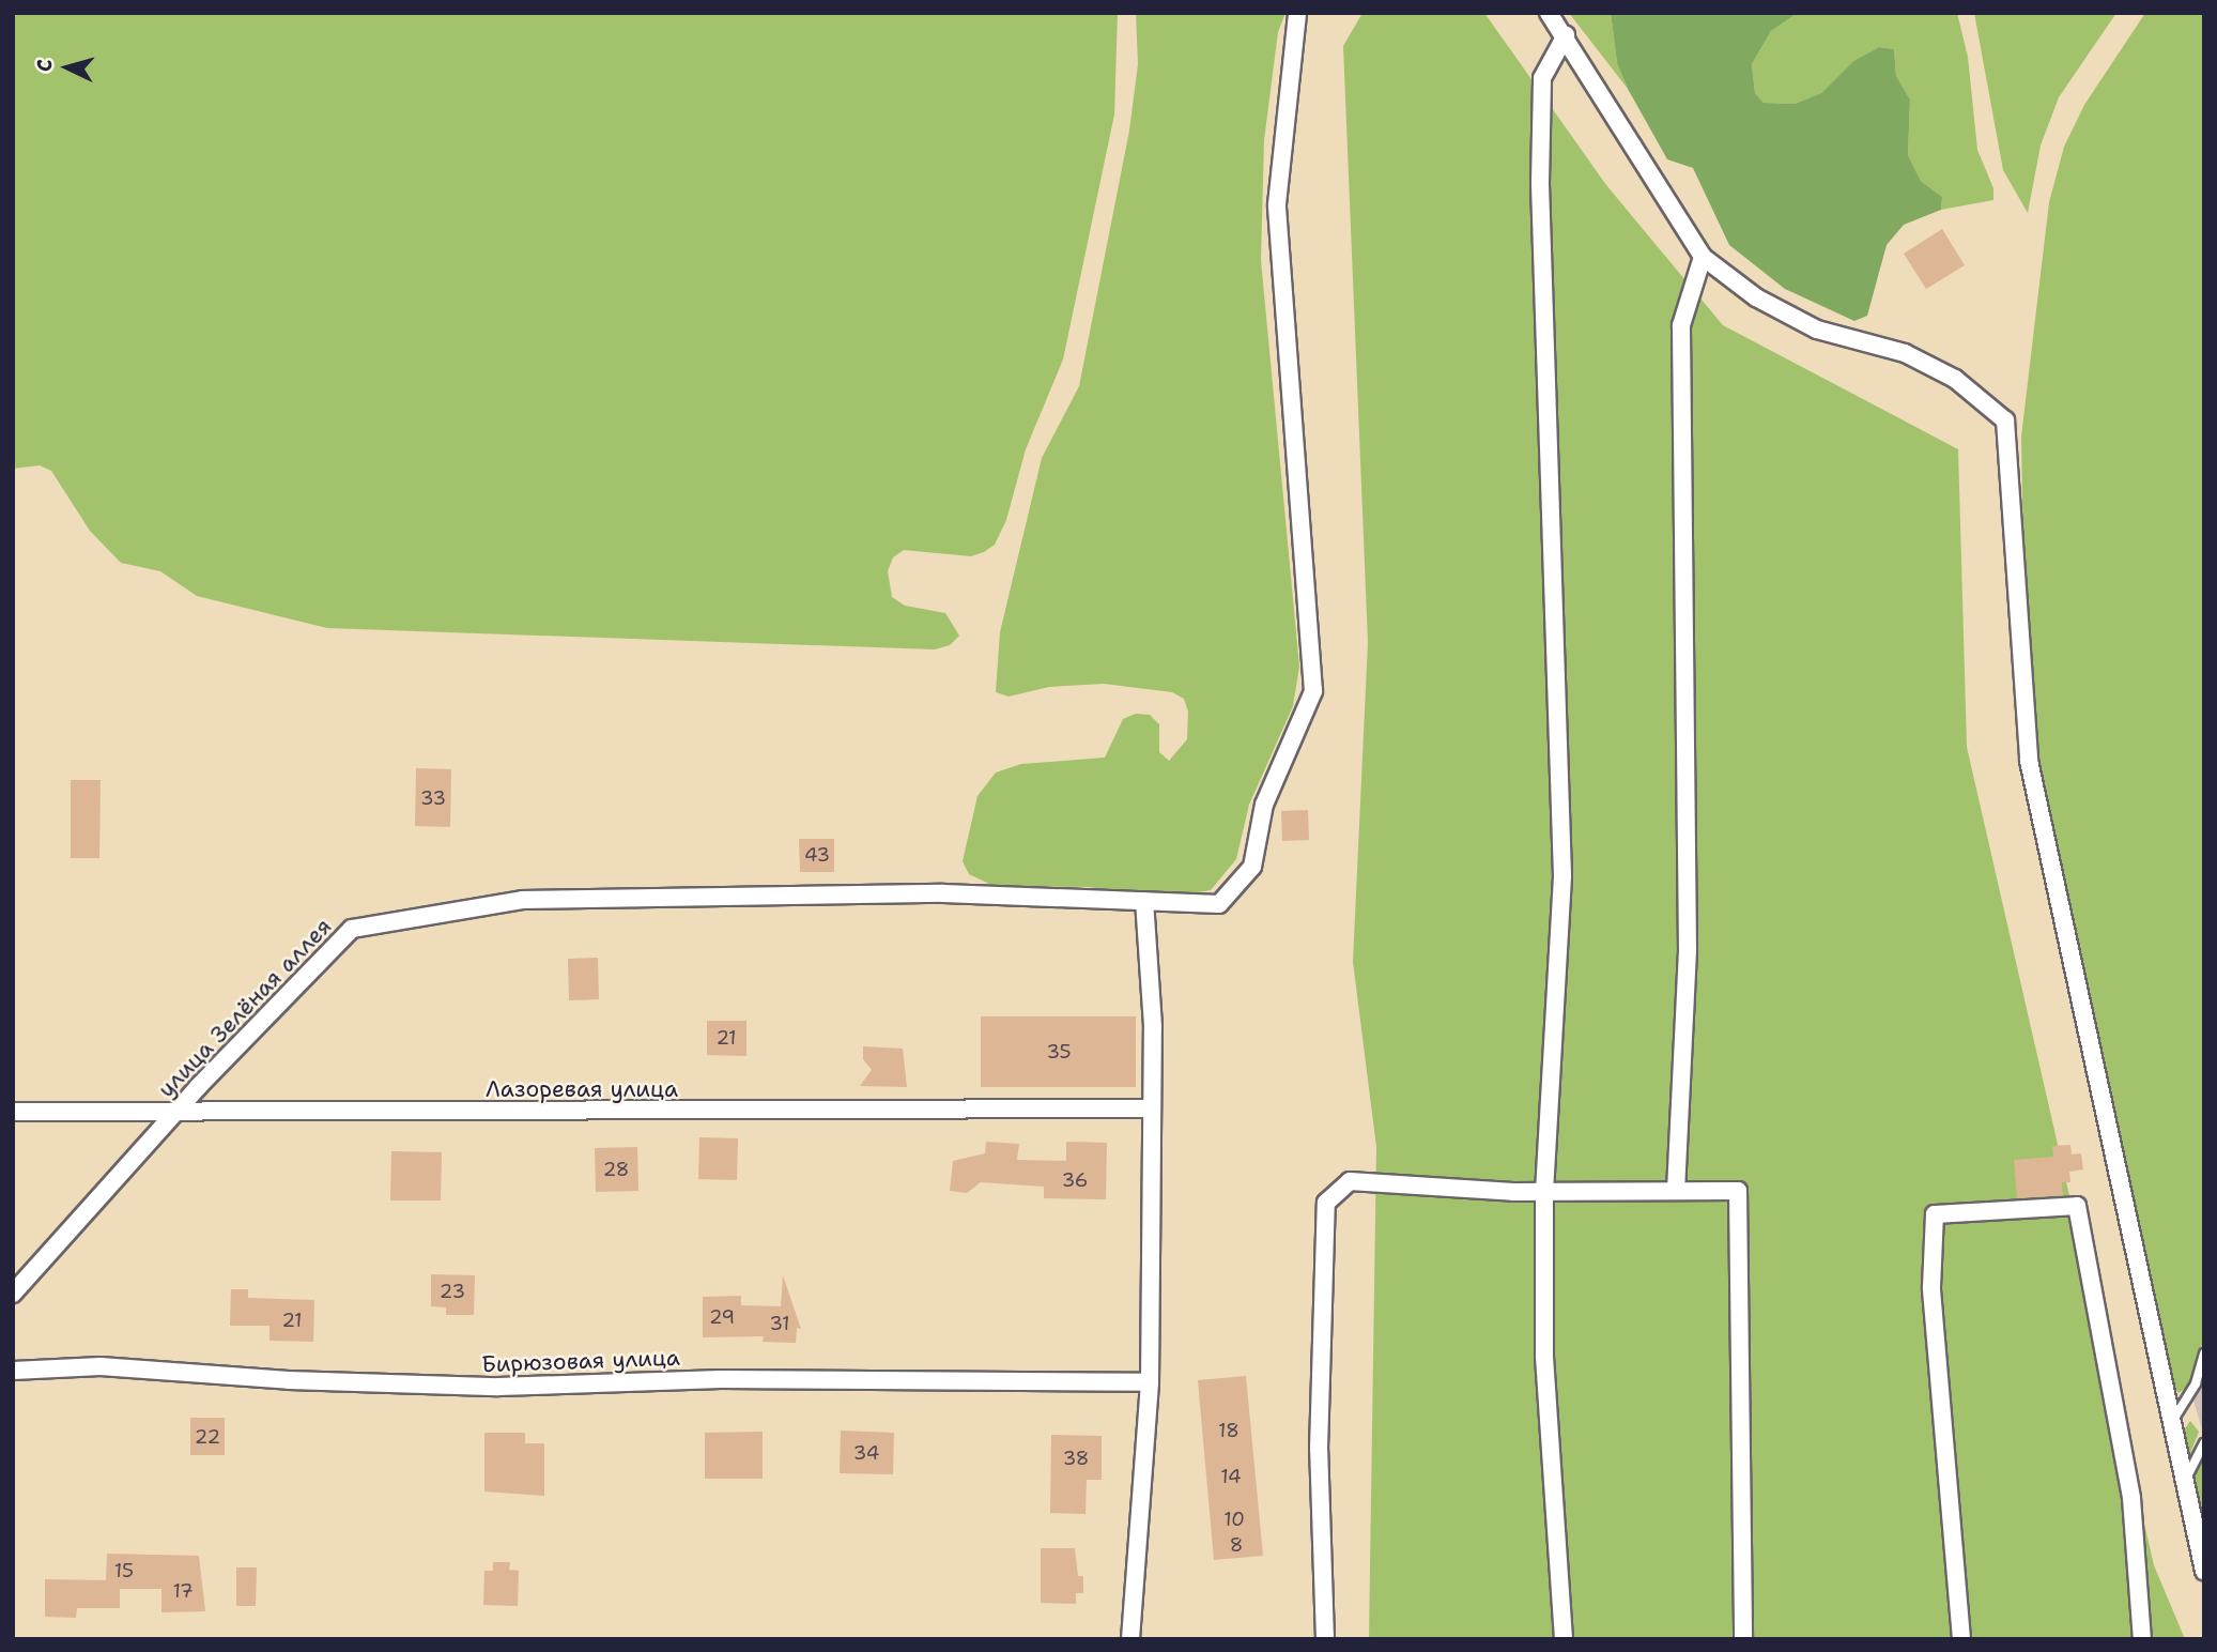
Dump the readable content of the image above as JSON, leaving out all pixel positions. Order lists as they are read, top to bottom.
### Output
{
  "streets": {
    "street": ["улица Зелёная аллея", "Лазоревая улица", "Бирюзовая улица"]
  },
  "crossings": [
    ["улица Зелёная аллея", "Лазоревая улица"]
  ],
  "house_numbers": [
    "33",
    "43",
    "21",
    "35",
    "28",
    "36",
    "23",
    "29",
    "21",
    "31",
    "18",
    "22",
    "34",
    "38",
    "14",
    "10",
    "8",
    "15",
    "17"
  ],
  "north": "left"
}
